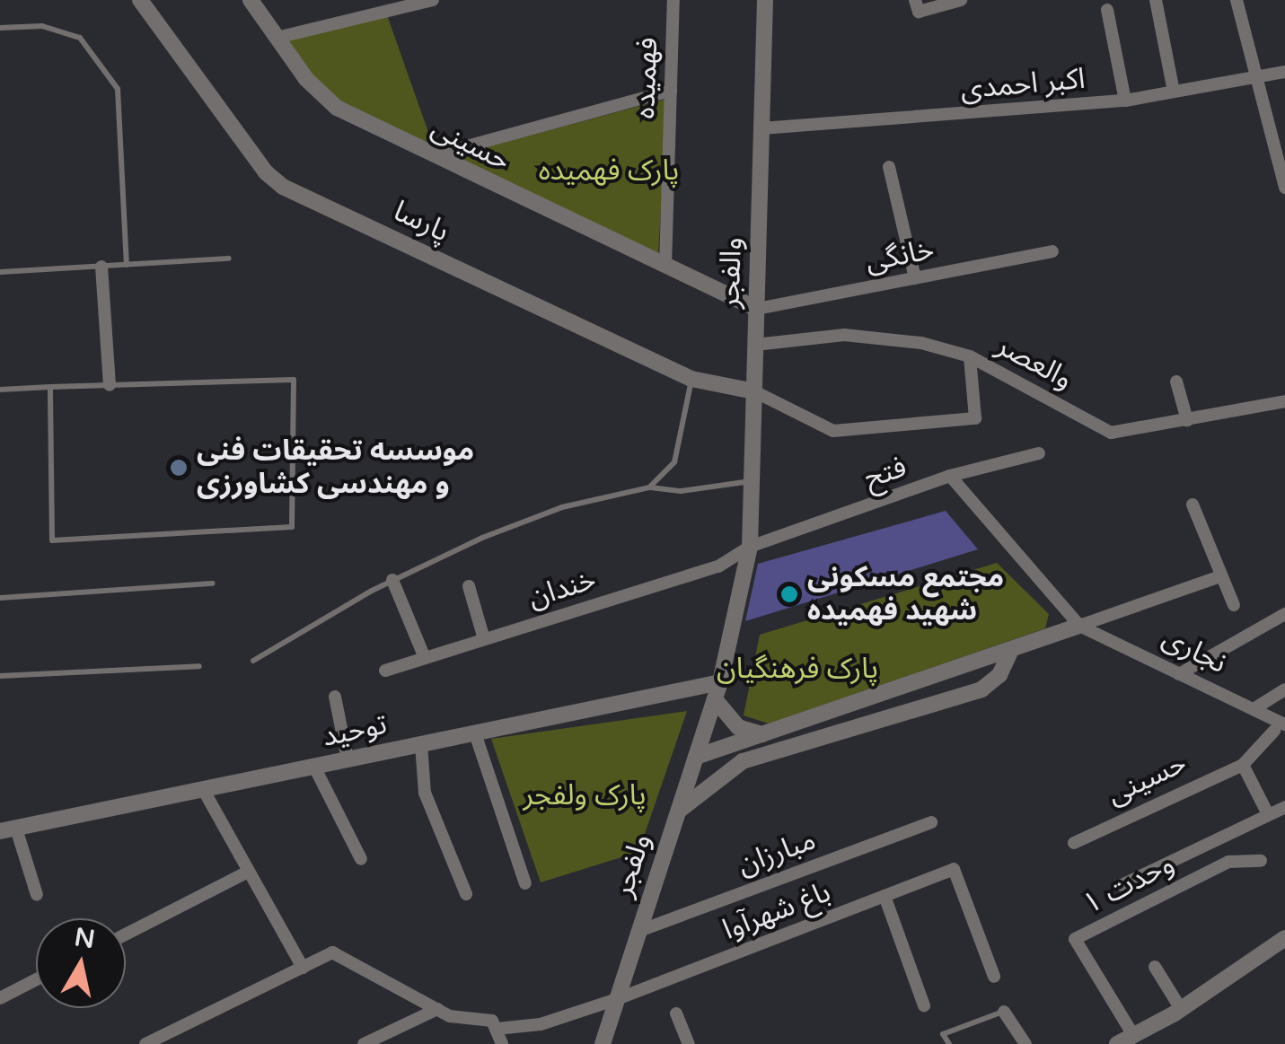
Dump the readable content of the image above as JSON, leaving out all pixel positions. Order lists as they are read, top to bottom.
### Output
{
  "streets": {
    "street": [
      "فهمیده",
      "اکبر احمدی",
      "حسینی",
      "پارسا",
      "خانگی",
      "والفجر",
      "والعصر",
      "فتح",
      "خندان",
      "نجاری",
      "توحید",
      "مبارزان",
      "ولفجر",
      "وحدت ۱",
      "باغ شهرآوا"
    ]
  },
  "crossings": [
    ["فهمیده", "حسینی"],
    ["اکبر احمدی", "والفجر"],
    ["حسینی", "خانگی"],
    ["حسینی", "والفجر"],
    ["پارسا", "والفجر"],
    ["خانگی", "والفجر"],
    ["والفجر", "والعصر"],
    ["والفجر", "فتح"],
    ["والفجر", "خندان"],
    ["والفجر", "ولفجر"],
    ["فتح", "خندان"],
    ["فتح", "ولفجر"],
    ["خندان", "ولفجر"],
    ["توحید", "ولفجر"],
    ["مبارزان", "ولفجر"],
    ["ولفجر", "باغ شهرآوا"]
  ],
  "parks": ["پارک فهمیده", "پارک فرهنگیان", "پارک ولفجر"],
  "places": ["موسسه تحقیقات فنی و مهندسی کشاورزی", "مجتمع مسکونی شهید فهمیده"],
  "north": "top"
}
